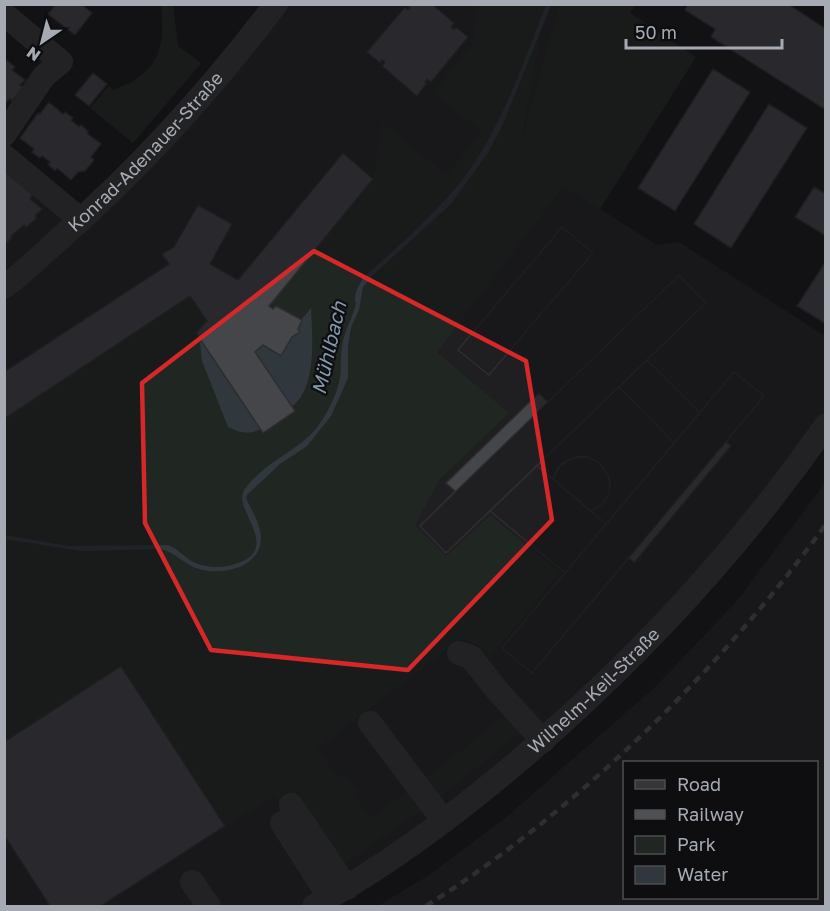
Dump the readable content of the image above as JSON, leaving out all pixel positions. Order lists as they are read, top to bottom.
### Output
{
  "streets": {
    "street": ["Konrad-Adenauer-Straße", "Wilhelm-Keil-Straße"]
  },
  "water": ["Mühlbach"],
  "legend": [
    "Road",
    "Railway",
    "Park",
    "Water"
  ],
  "scale_bar": "50 m",
  "north": "bottom left"
}
